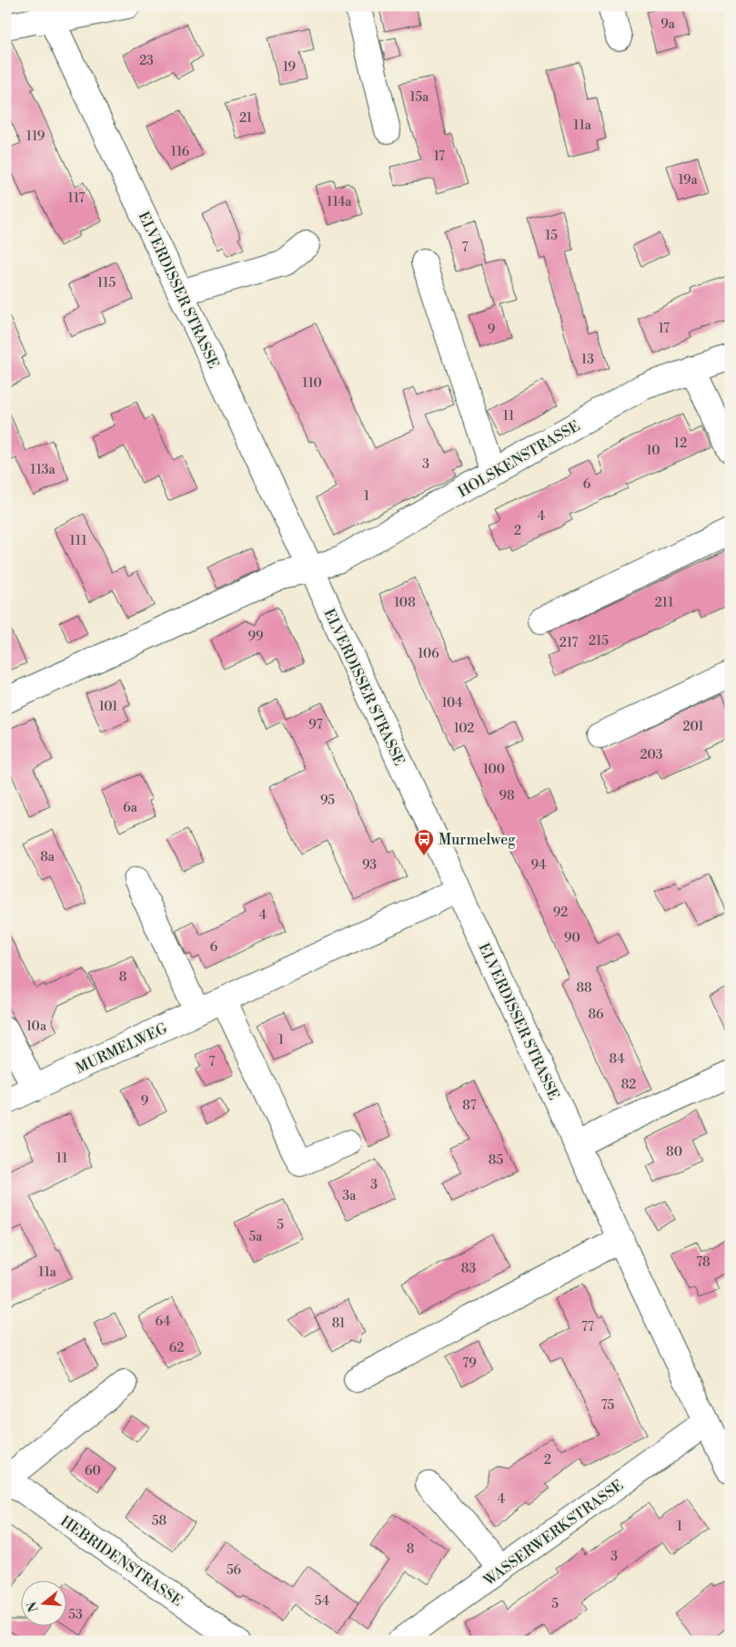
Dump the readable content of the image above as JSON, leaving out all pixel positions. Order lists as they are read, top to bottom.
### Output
{
  "streets": {
    "street": [
      "ELVERDISSER STRASSE",
      "HOLSKENSTRASSE",
      "MURMELWEG",
      "WASSERWERKSTRASSE",
      "HEBRIDENSTRASSE"
    ]
  },
  "crossings": [
    ["ELVERDISSER STRASSE", "HOLSKENSTRASSE"],
    ["ELVERDISSER STRASSE", "MURMELWEG"],
    ["ELVERDISSER STRASSE", "WASSERWERKSTRASSE"]
  ],
  "places": {
    "bus stop": ["Murmelweg"]
  },
  "house_numbers": [
    "9a",
    "23",
    "19",
    "15a",
    "21",
    "11a",
    "119",
    "116",
    "17",
    "19a",
    "117",
    "114a",
    "15",
    "7",
    "115",
    "17",
    "9",
    "13",
    "110",
    "11",
    "12",
    "10",
    "3",
    "113a",
    "6",
    "1",
    "4",
    "2",
    "111",
    "108",
    "211",
    "99",
    "215",
    "217",
    "106",
    "104",
    "101",
    "97",
    "201",
    "102",
    "203",
    "100",
    "98",
    "95",
    "6a",
    "8a",
    "93",
    "94",
    "92",
    "4",
    "90",
    "6",
    "8",
    "88",
    "86",
    "10a",
    "1",
    "84",
    "7",
    "82",
    "9",
    "87",
    "80",
    "11",
    "85",
    "3",
    "3a",
    "5",
    "5a",
    "78",
    "83",
    "11a",
    "64",
    "81",
    "77",
    "62",
    "79",
    "75",
    "2",
    "60",
    "4",
    "58",
    "1",
    "8",
    "3",
    "56",
    "54",
    "5",
    "53"
  ],
  "north": "left"
}
